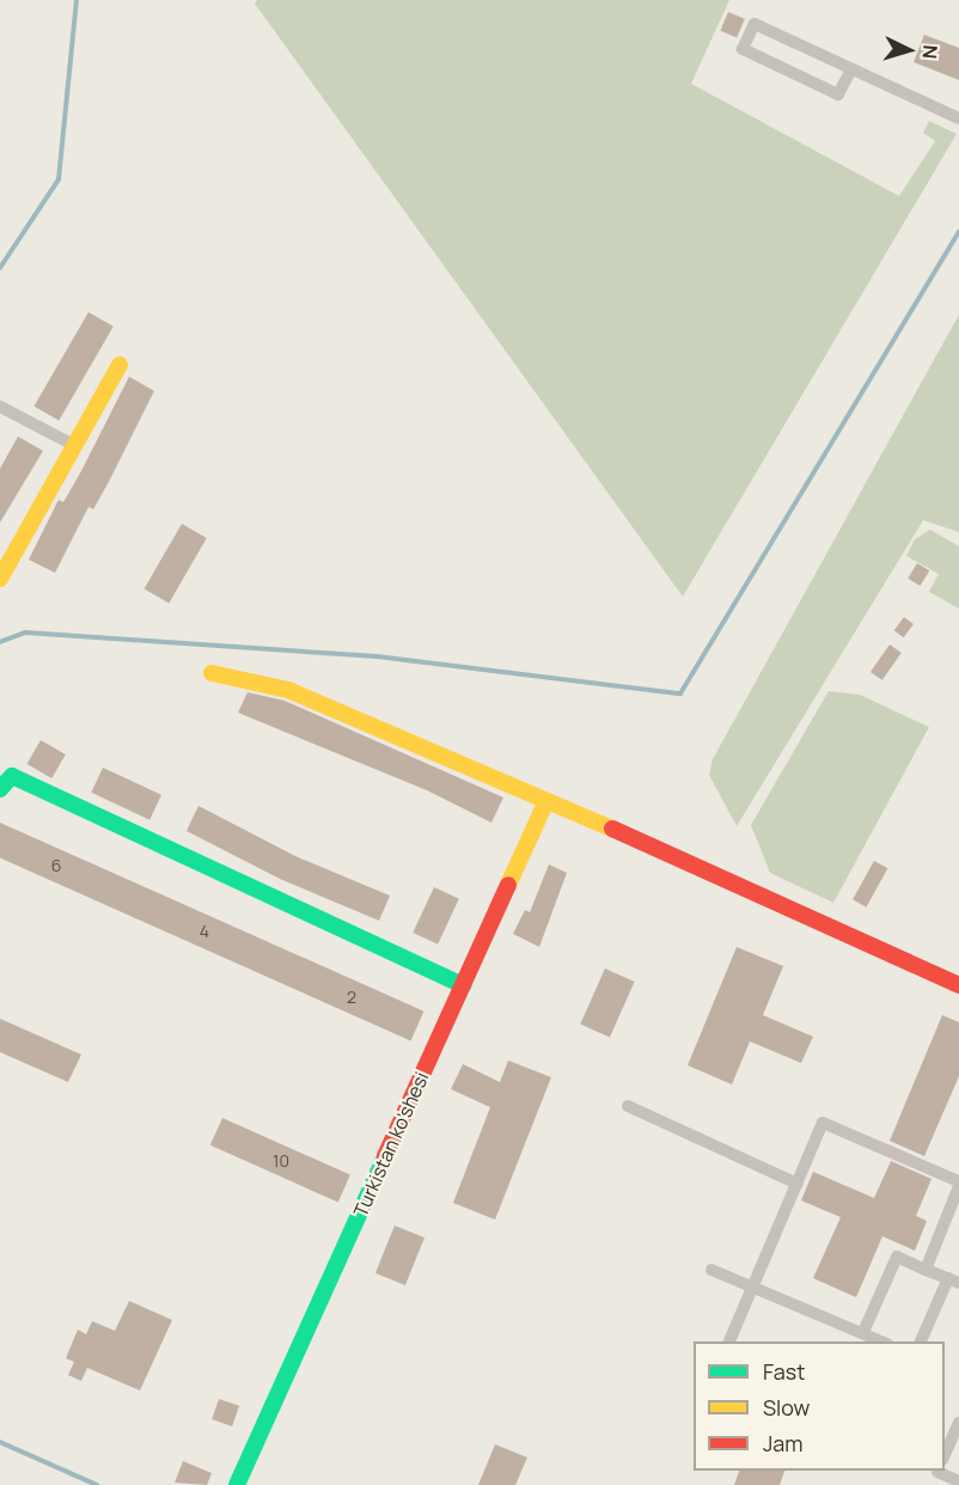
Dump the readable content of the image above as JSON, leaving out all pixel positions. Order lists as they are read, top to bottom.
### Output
{
  "streets": {
    "street": ["Turkistan ko'shesi"]
  },
  "house_numbers": [
    "6",
    "4",
    "2",
    "10"
  ],
  "legend": ["Fast", "Slow", "Jam"],
  "north": "right"
}
